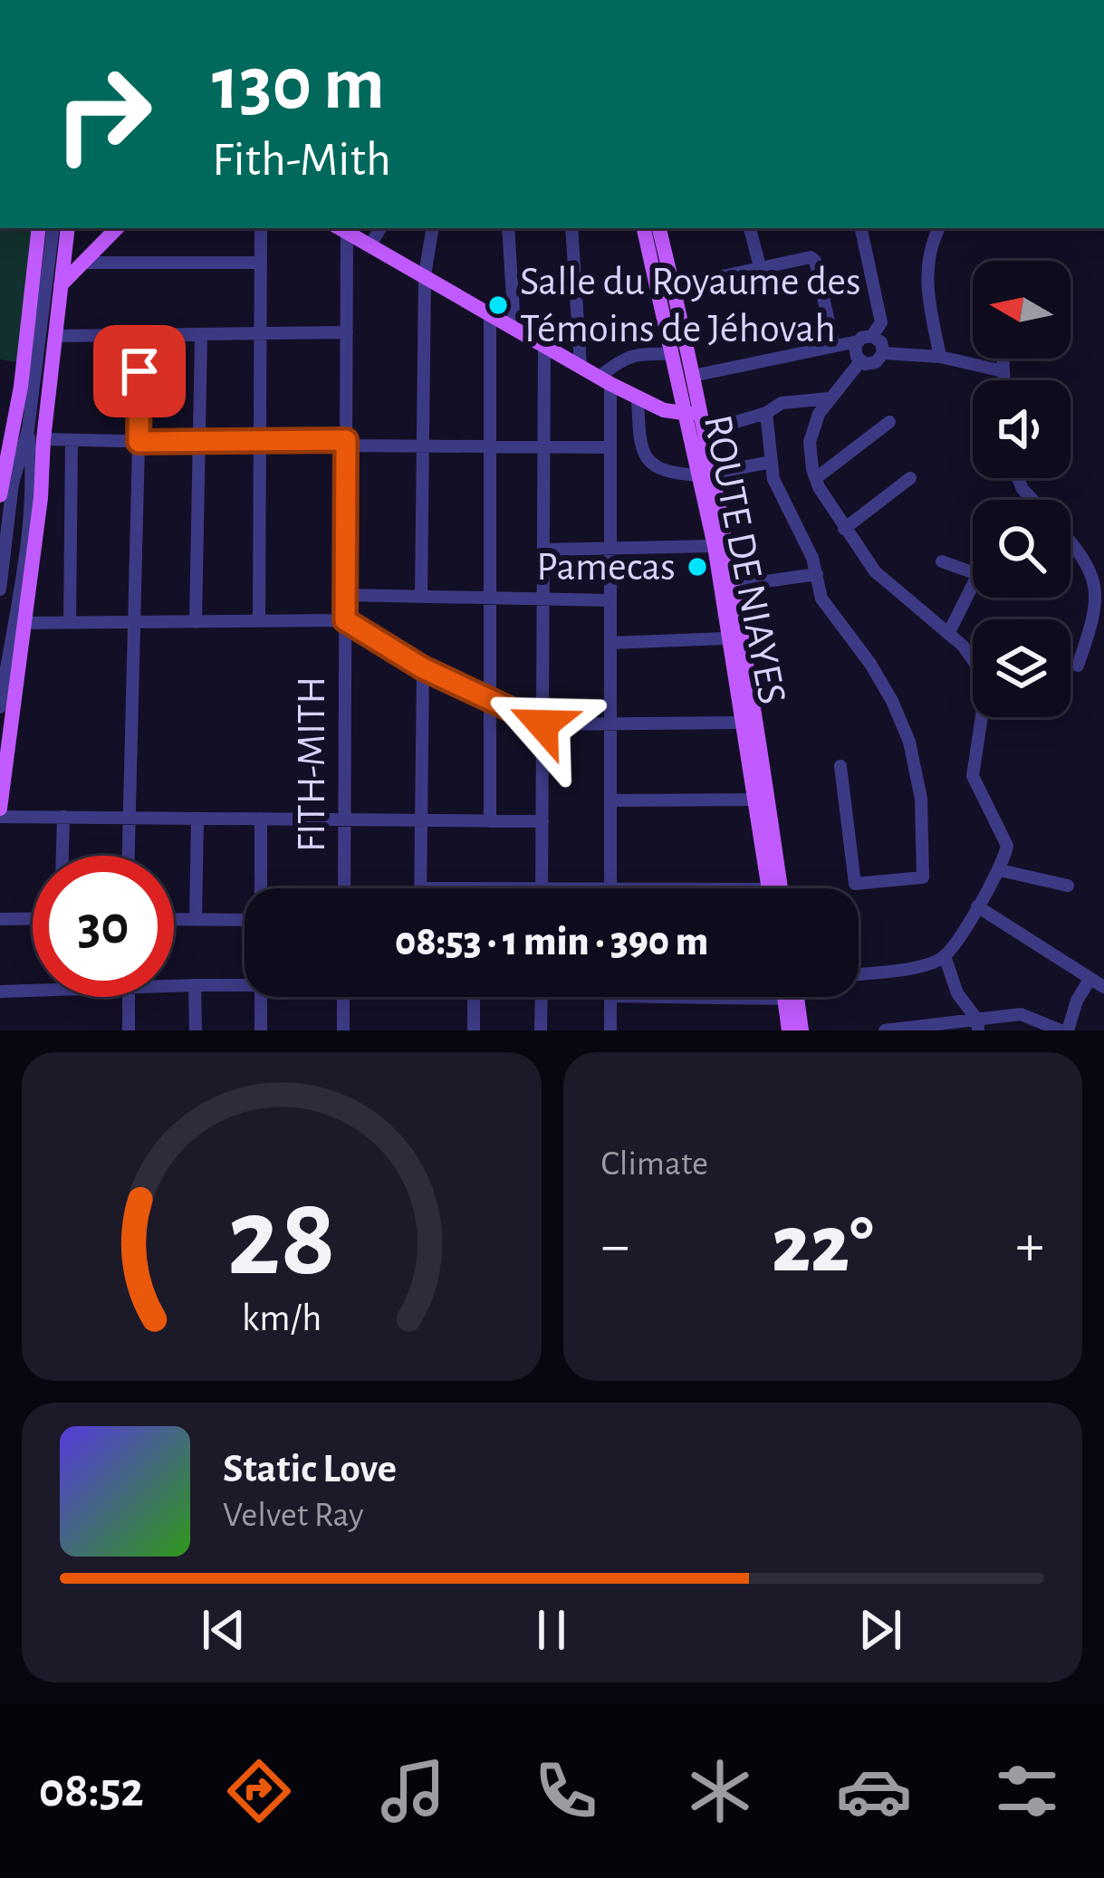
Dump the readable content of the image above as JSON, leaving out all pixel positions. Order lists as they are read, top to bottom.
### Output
{
  "streets": {
    "main road": ["ROUTE DE NIAYES"],
    "street": ["FITH-MITH"]
  },
  "places": ["Salle du Royaume des Témoins de Jéhovah", "Pamecas"],
  "north": "left",
  "page": {
    "turn": ["130 m", "Fith-Mith"],
    "limit": "30",
    "trip": "08:53 · 1 min · 390 m",
    "tile": "Climate",
    "heat": ["−", "22°", "+"],
    "song": ["Static Love", "Velvet Ray"],
    "tabs": "08:52",
    "gauge": ["28", "km/h"]
  }
}
